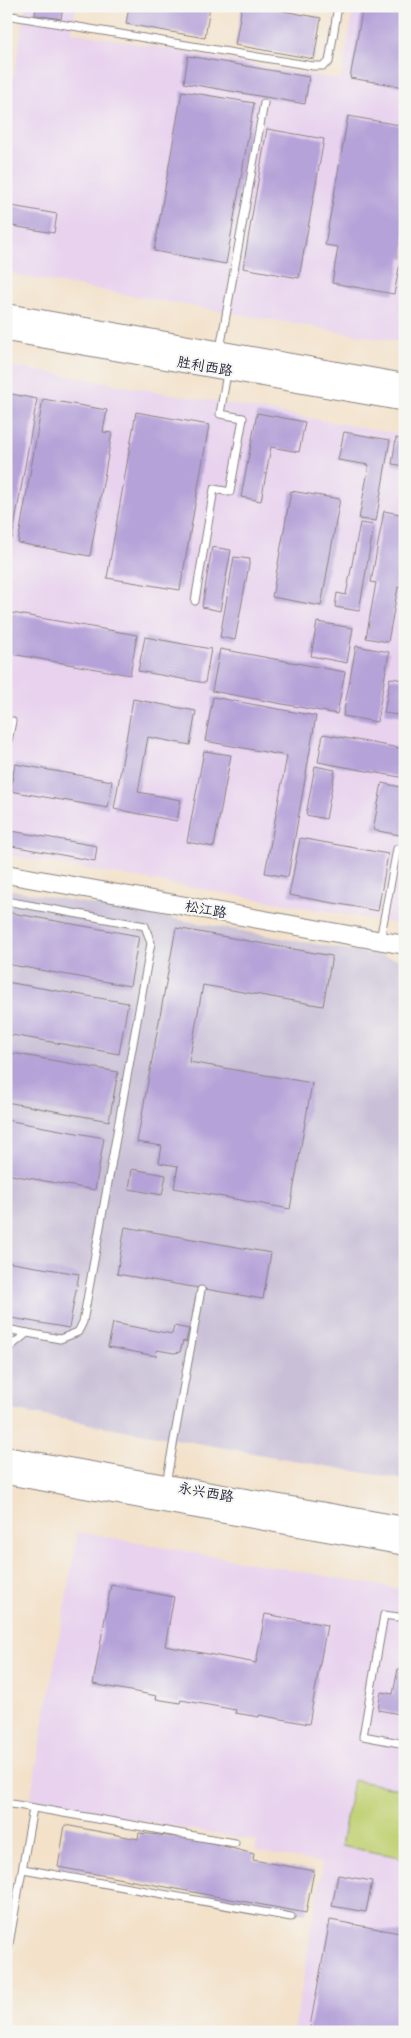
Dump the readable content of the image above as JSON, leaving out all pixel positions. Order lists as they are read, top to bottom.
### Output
{
  "streets": {
    "main road": ["胜利西路", "永兴西路"],
    "street": ["松江路"]
  }
}
